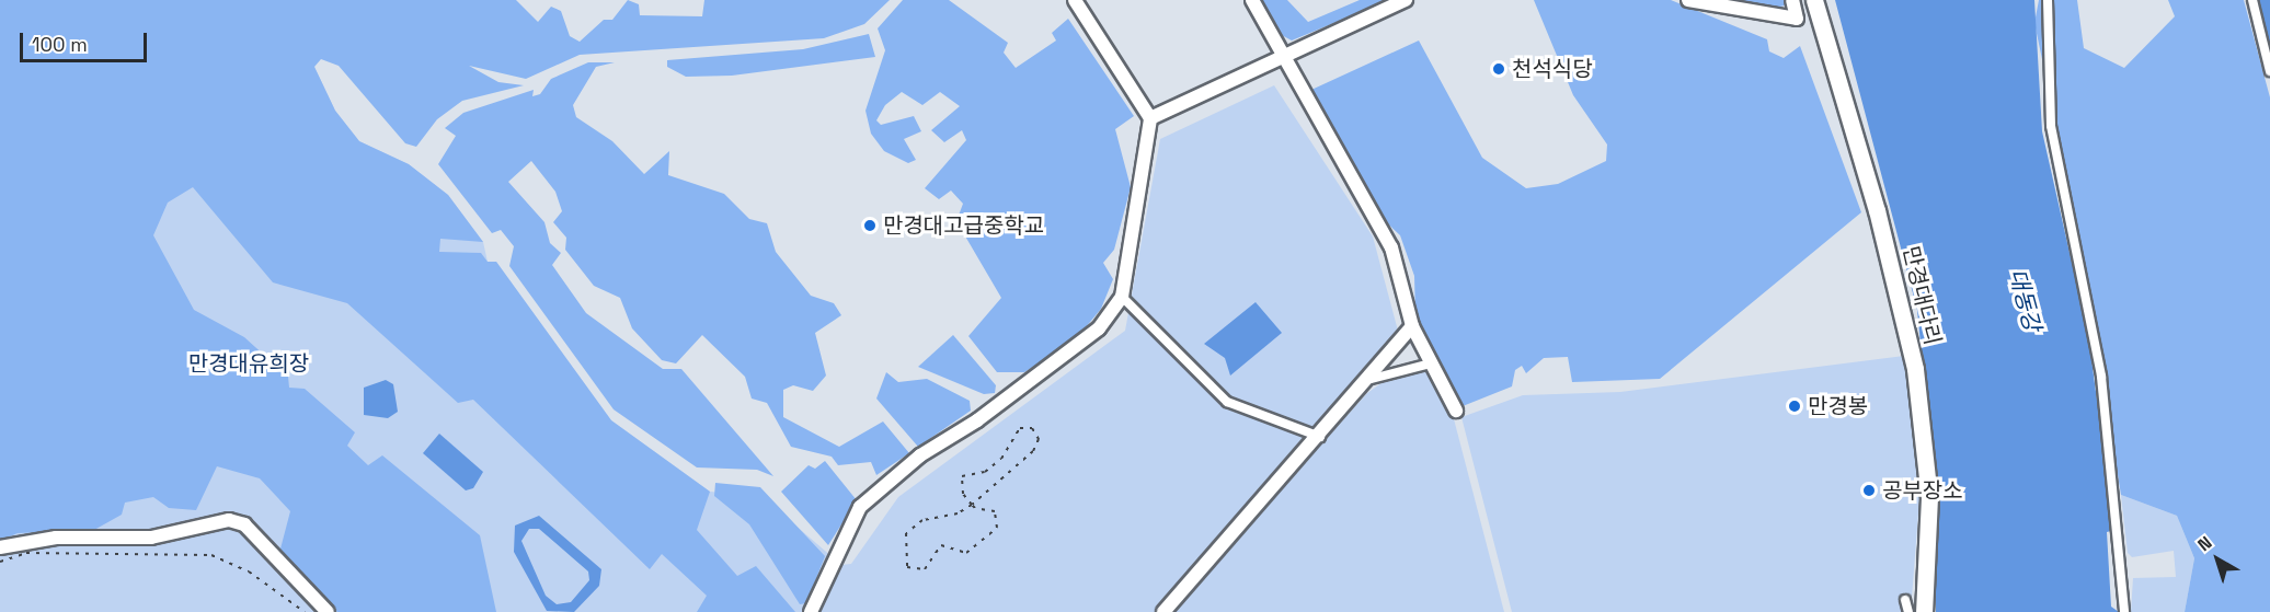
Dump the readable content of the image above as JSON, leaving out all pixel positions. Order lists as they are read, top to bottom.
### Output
{
  "streets": {
    "highway": ["만경대다리"]
  },
  "water": ["대동강"],
  "parks": ["만경대유희장"],
  "places": [
    "천석식당",
    "만경대고급중학교",
    "만경봉",
    "공부장소"
  ],
  "scale_bar": "100 m",
  "north": "top left"
}
